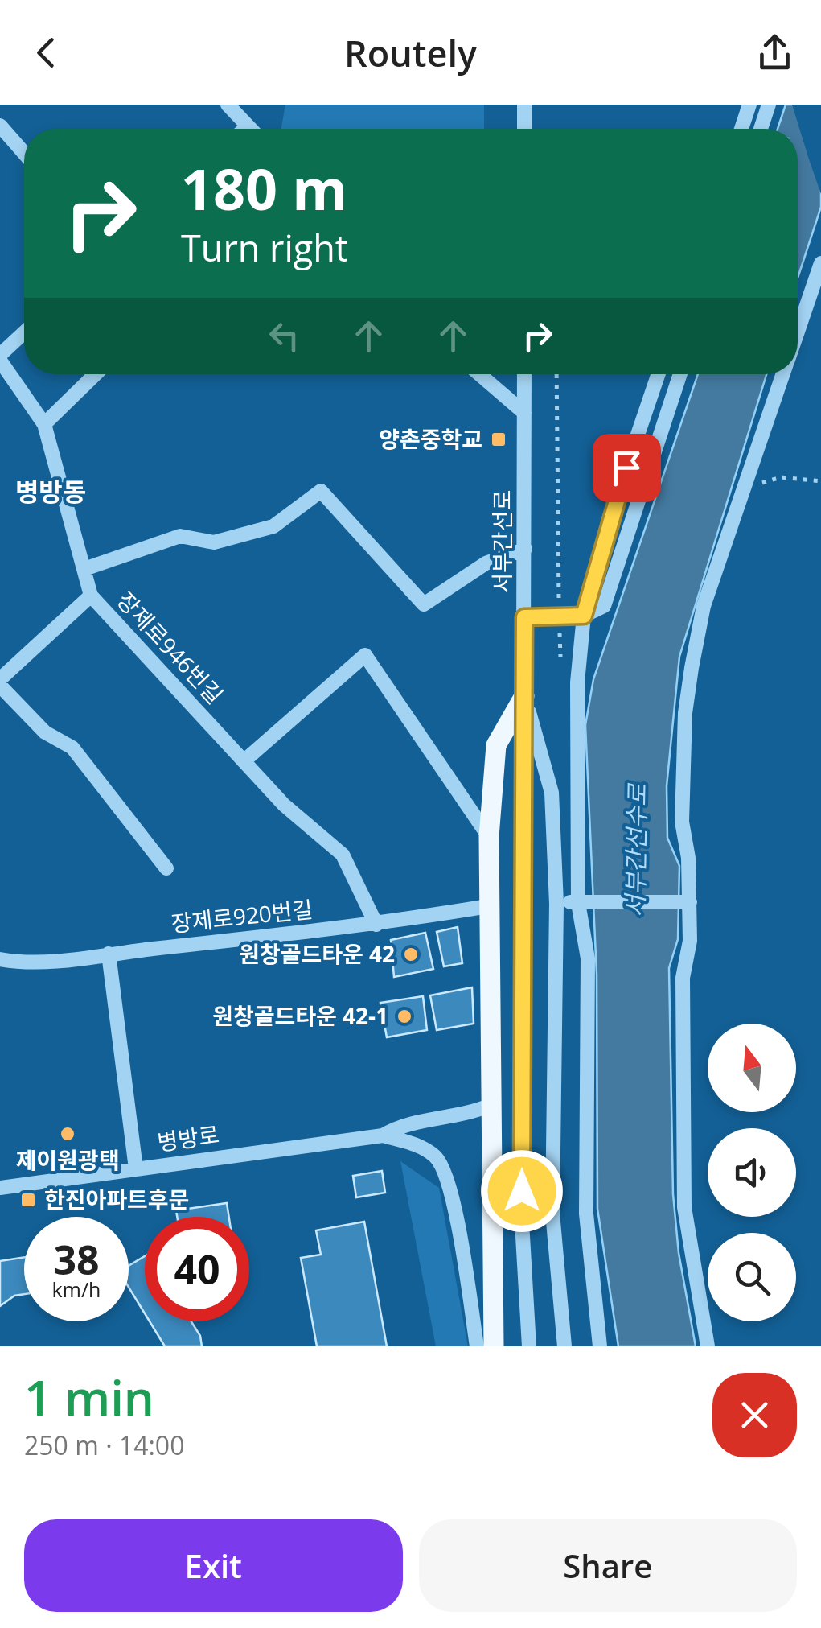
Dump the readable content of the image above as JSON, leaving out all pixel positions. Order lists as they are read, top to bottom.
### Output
{
  "streets": {
    "street": [
      "서부간선로",
      "장제로946번길",
      "장제로920번길",
      "병방로"
    ]
  },
  "crossings": [
    ["장제로946번길", "장제로920번길"]
  ],
  "districts": ["병방동"],
  "water": ["서부간선수로"],
  "places": {
    "transit": ["양촌중학교", "한진아파트후문"],
    "other": ["원창골드타운 42", "원창골드타운 42-1", "제이원광택"]
  },
  "north": "top",
  "page": {
    "header": "Routely",
    "turn": ["180 m", "Turn right"],
    "speed": "38 km/h",
    "limit": "40",
    "heading": ["1 min", "250 m · 14:00"],
    "buttons": ["Exit", "Share"]
  }
}
